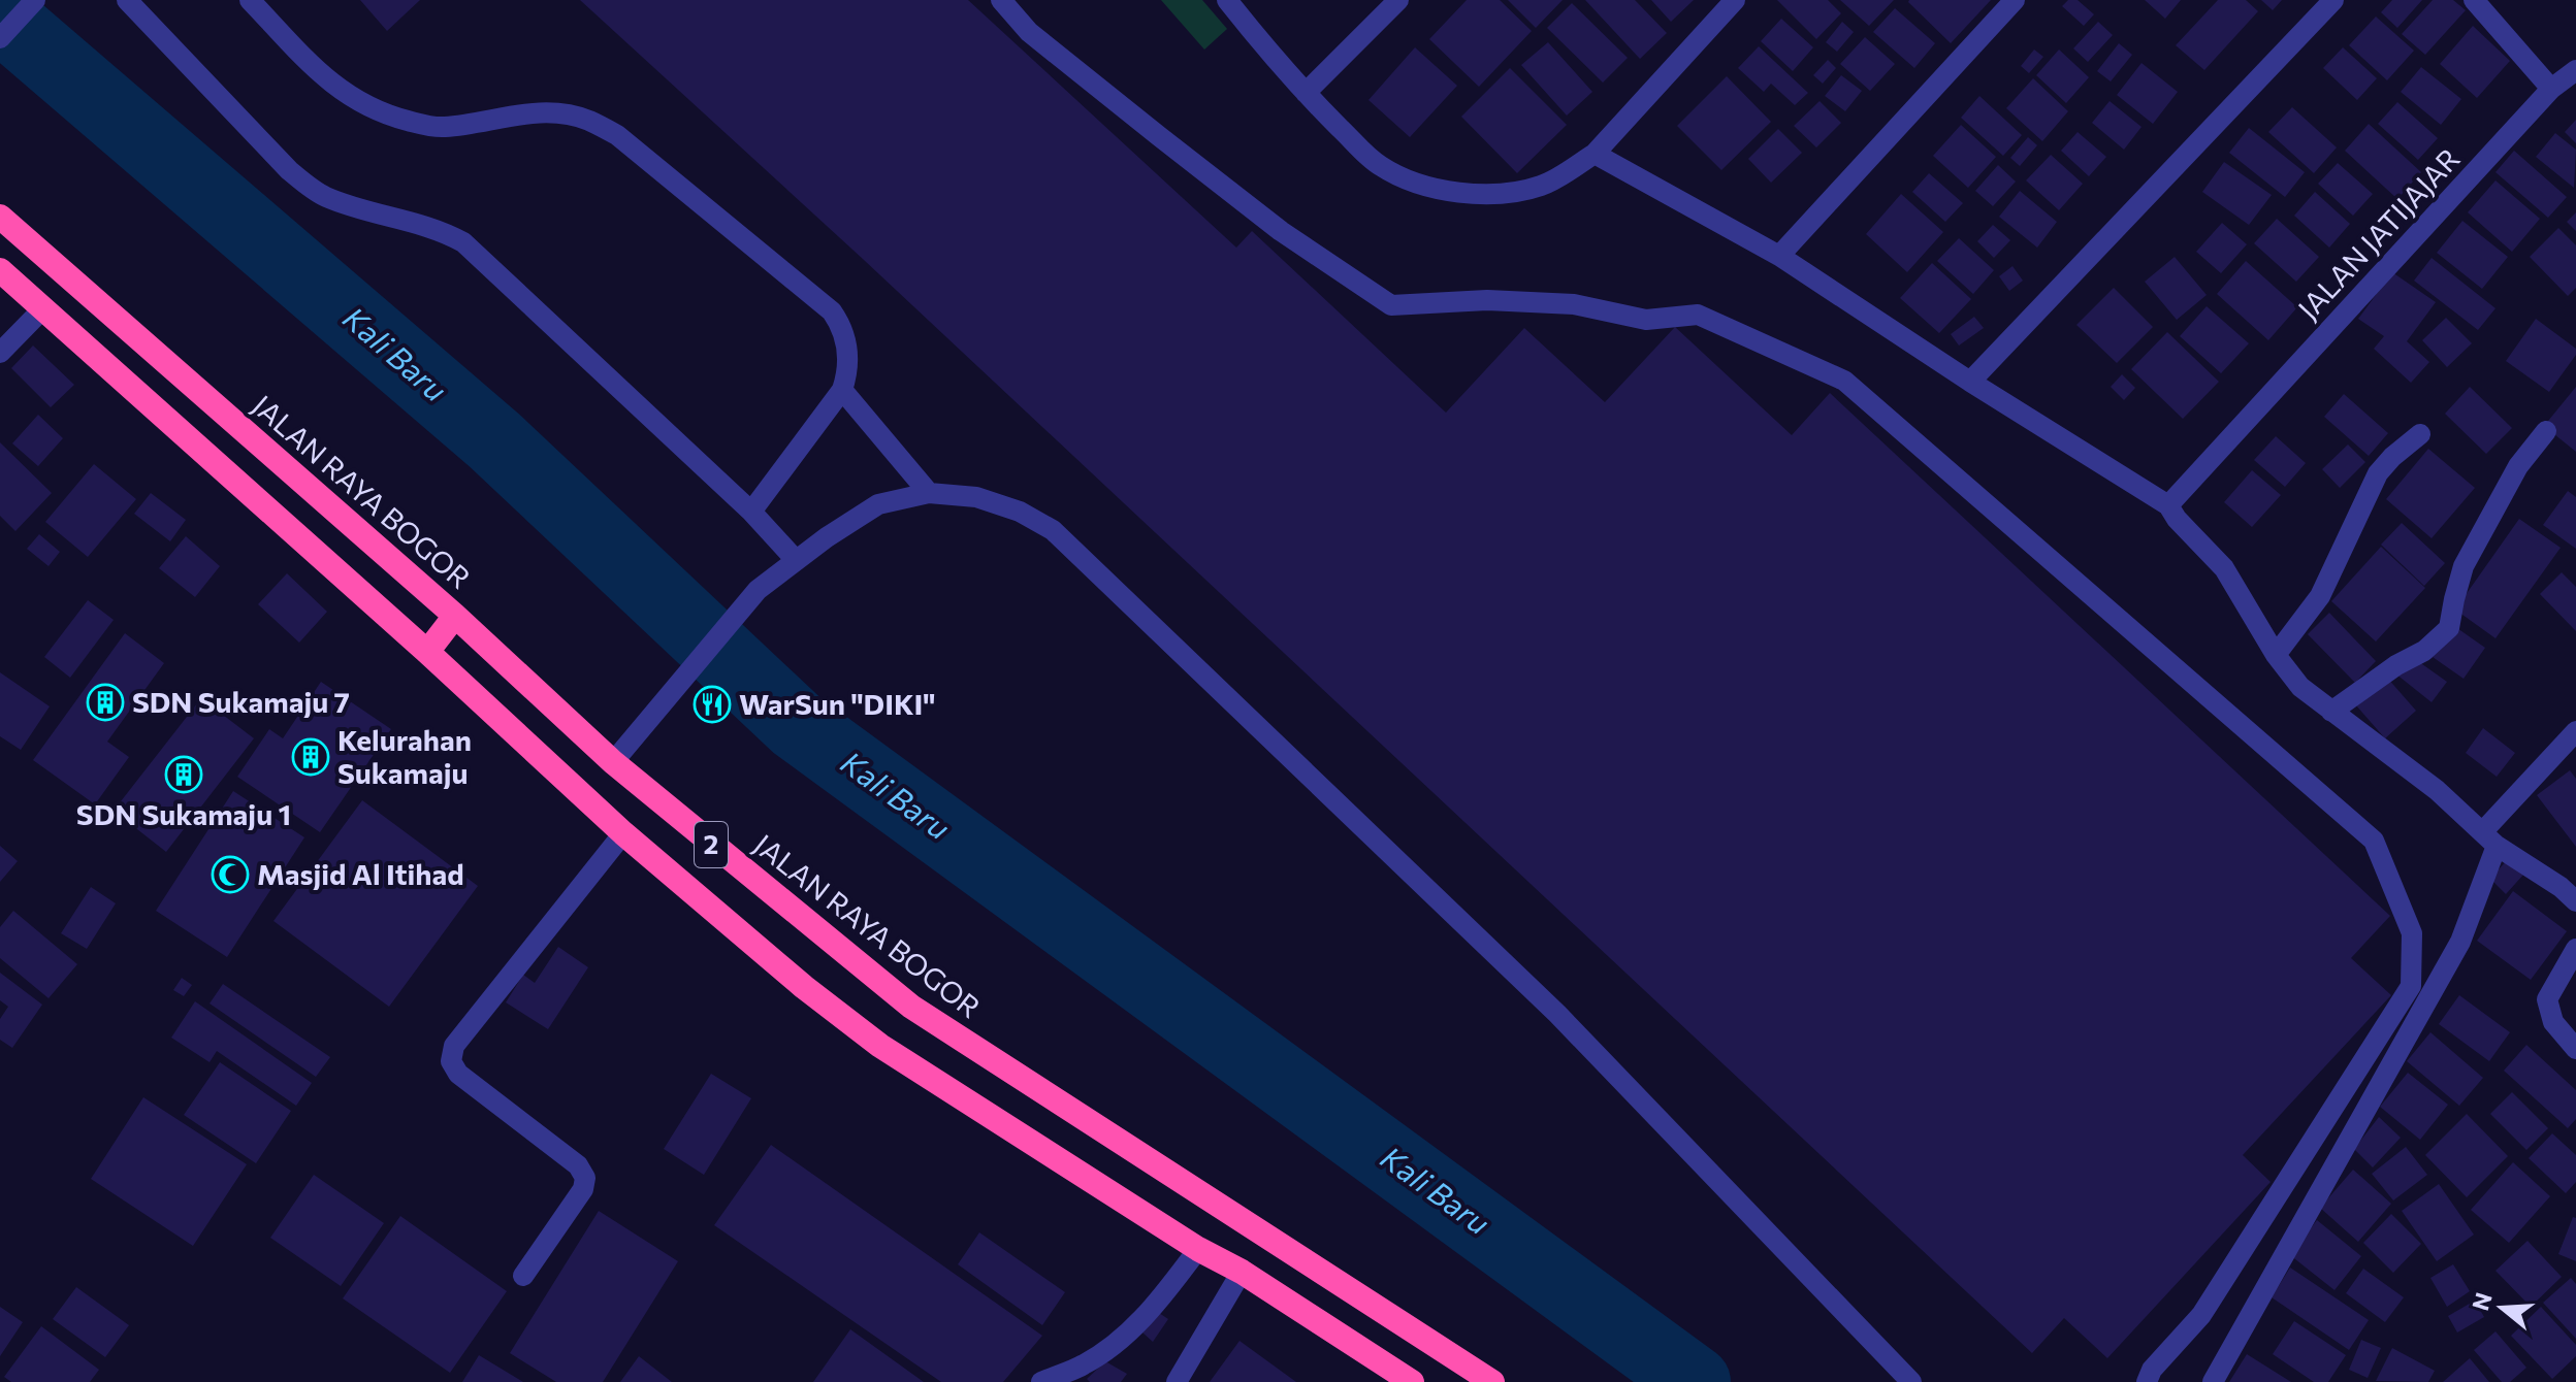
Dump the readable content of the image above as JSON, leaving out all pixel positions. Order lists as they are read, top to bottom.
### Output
{
  "streets": {
    "highway": ["JALAN RAYA BOGOR", "2"],
    "street": ["JALAN JATIJAJAR"]
  },
  "water": ["Kali Baru"],
  "places": {
    "building": ["SDN Sukamaju 7", "Kelurahan Sukamaju", "SDN Sukamaju 1"],
    "restaurant": ["WarSun \"DIKI\""],
    "mosque": ["Masjid Al Itihad"]
  },
  "north": "left"
}
